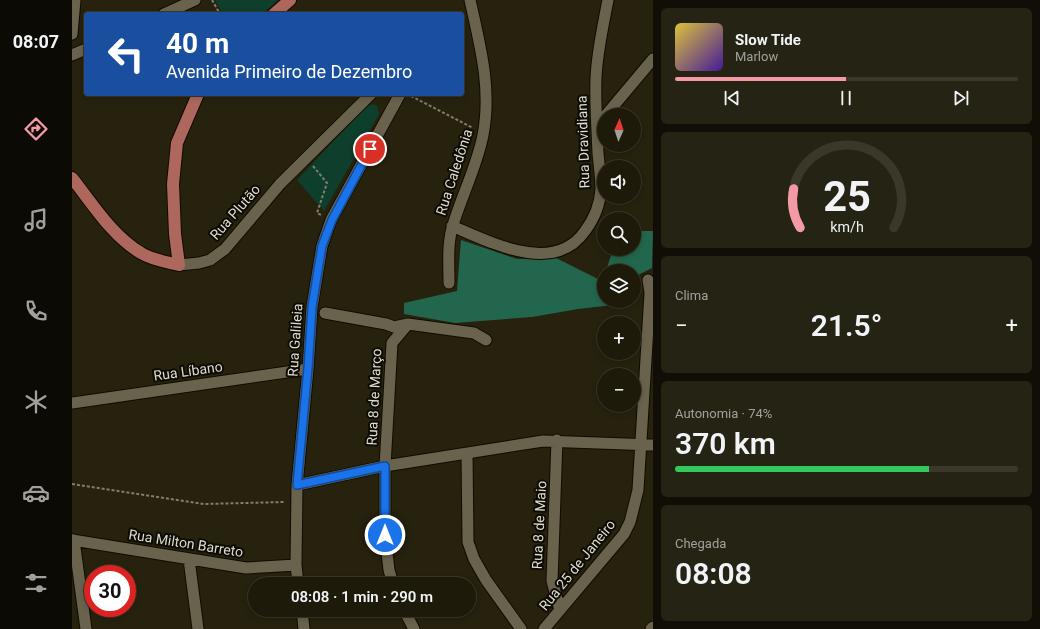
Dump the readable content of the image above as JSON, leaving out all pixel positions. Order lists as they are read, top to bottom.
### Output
{
  "streets": {
    "main road": ["Rua Plutão"],
    "street": [
      "Rua Dravidiana",
      "Rua Caledônia",
      "Rua Galileia",
      "Rua Líbano",
      "Rua 8 de Março",
      "Rua 8 de Maio",
      "Rua Milton Barreto",
      "Rua 25 de Janeiro"
    ]
  },
  "crossings": [
    ["Rua Dravidiana", "Rua Caledônia"],
    ["Rua Galileia", "Rua Líbano"],
    ["Rua Galileia", "Rua Milton Barreto"],
    ["Rua 8 de Maio", "Rua 25 de Janeiro"]
  ],
  "north": "top",
  "page": {
    "tabs": "08:07",
    "turn": ["40 m", "Avenida Primeiro de Dezembro"],
    "song": ["Slow Tide", "Marlow"],
    "map_buttons": ["+", "−"],
    "tile": [
      "Clima",
      ["Autonomia · 74%", "370 km"],
      ["Chegada", "08:08"]
    ],
    "heat": ["−", "21.5°", "+"],
    "limit": "30",
    "trip": "08:08 · 1 min · 290 m",
    "gauge": ["25", "km/h"]
  }
}
